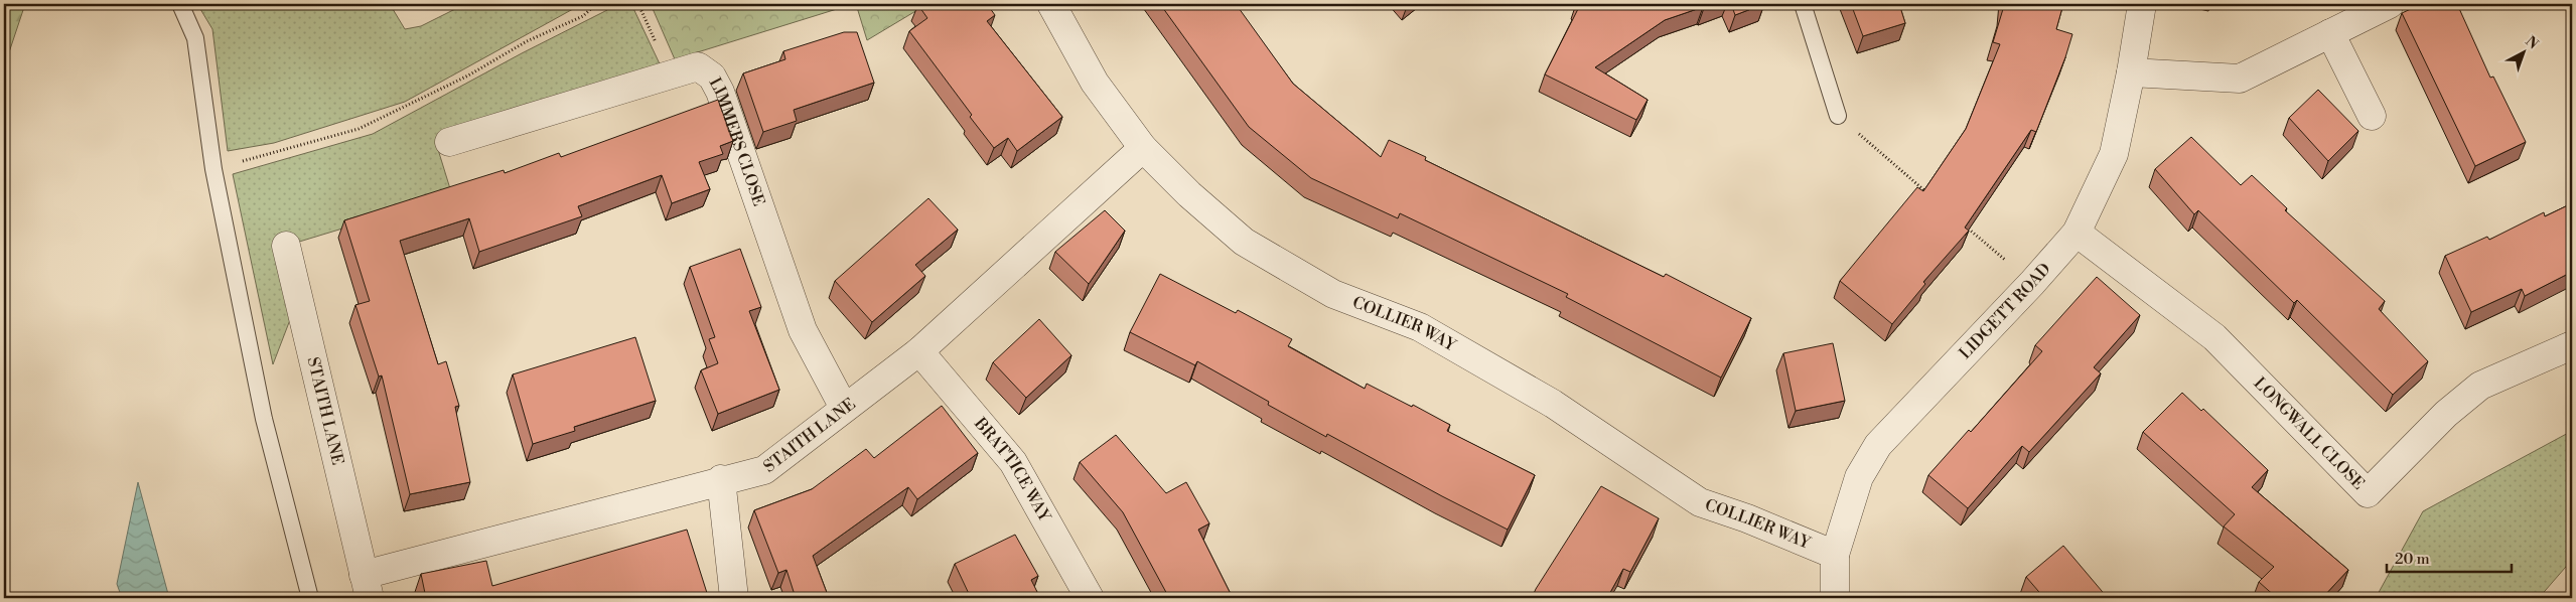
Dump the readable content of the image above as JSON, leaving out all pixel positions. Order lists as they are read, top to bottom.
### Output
{
  "streets": {
    "street": [
      "LIMMERS CLOSE",
      "LIDGETT ROAD",
      "COLLIER WAY",
      "STAITH LANE",
      "LONGWALL CLOSE",
      "BRATTICE WAY"
    ]
  },
  "crossings": [
    ["LIMMERS CLOSE", "STAITH LANE"],
    ["LIDGETT ROAD", "COLLIER WAY"],
    ["LIDGETT ROAD", "LONGWALL CLOSE"],
    ["COLLIER WAY", "STAITH LANE"],
    ["STAITH LANE", "BRATTICE WAY"]
  ],
  "scale_bar": "20 m",
  "north": "top right"
}
